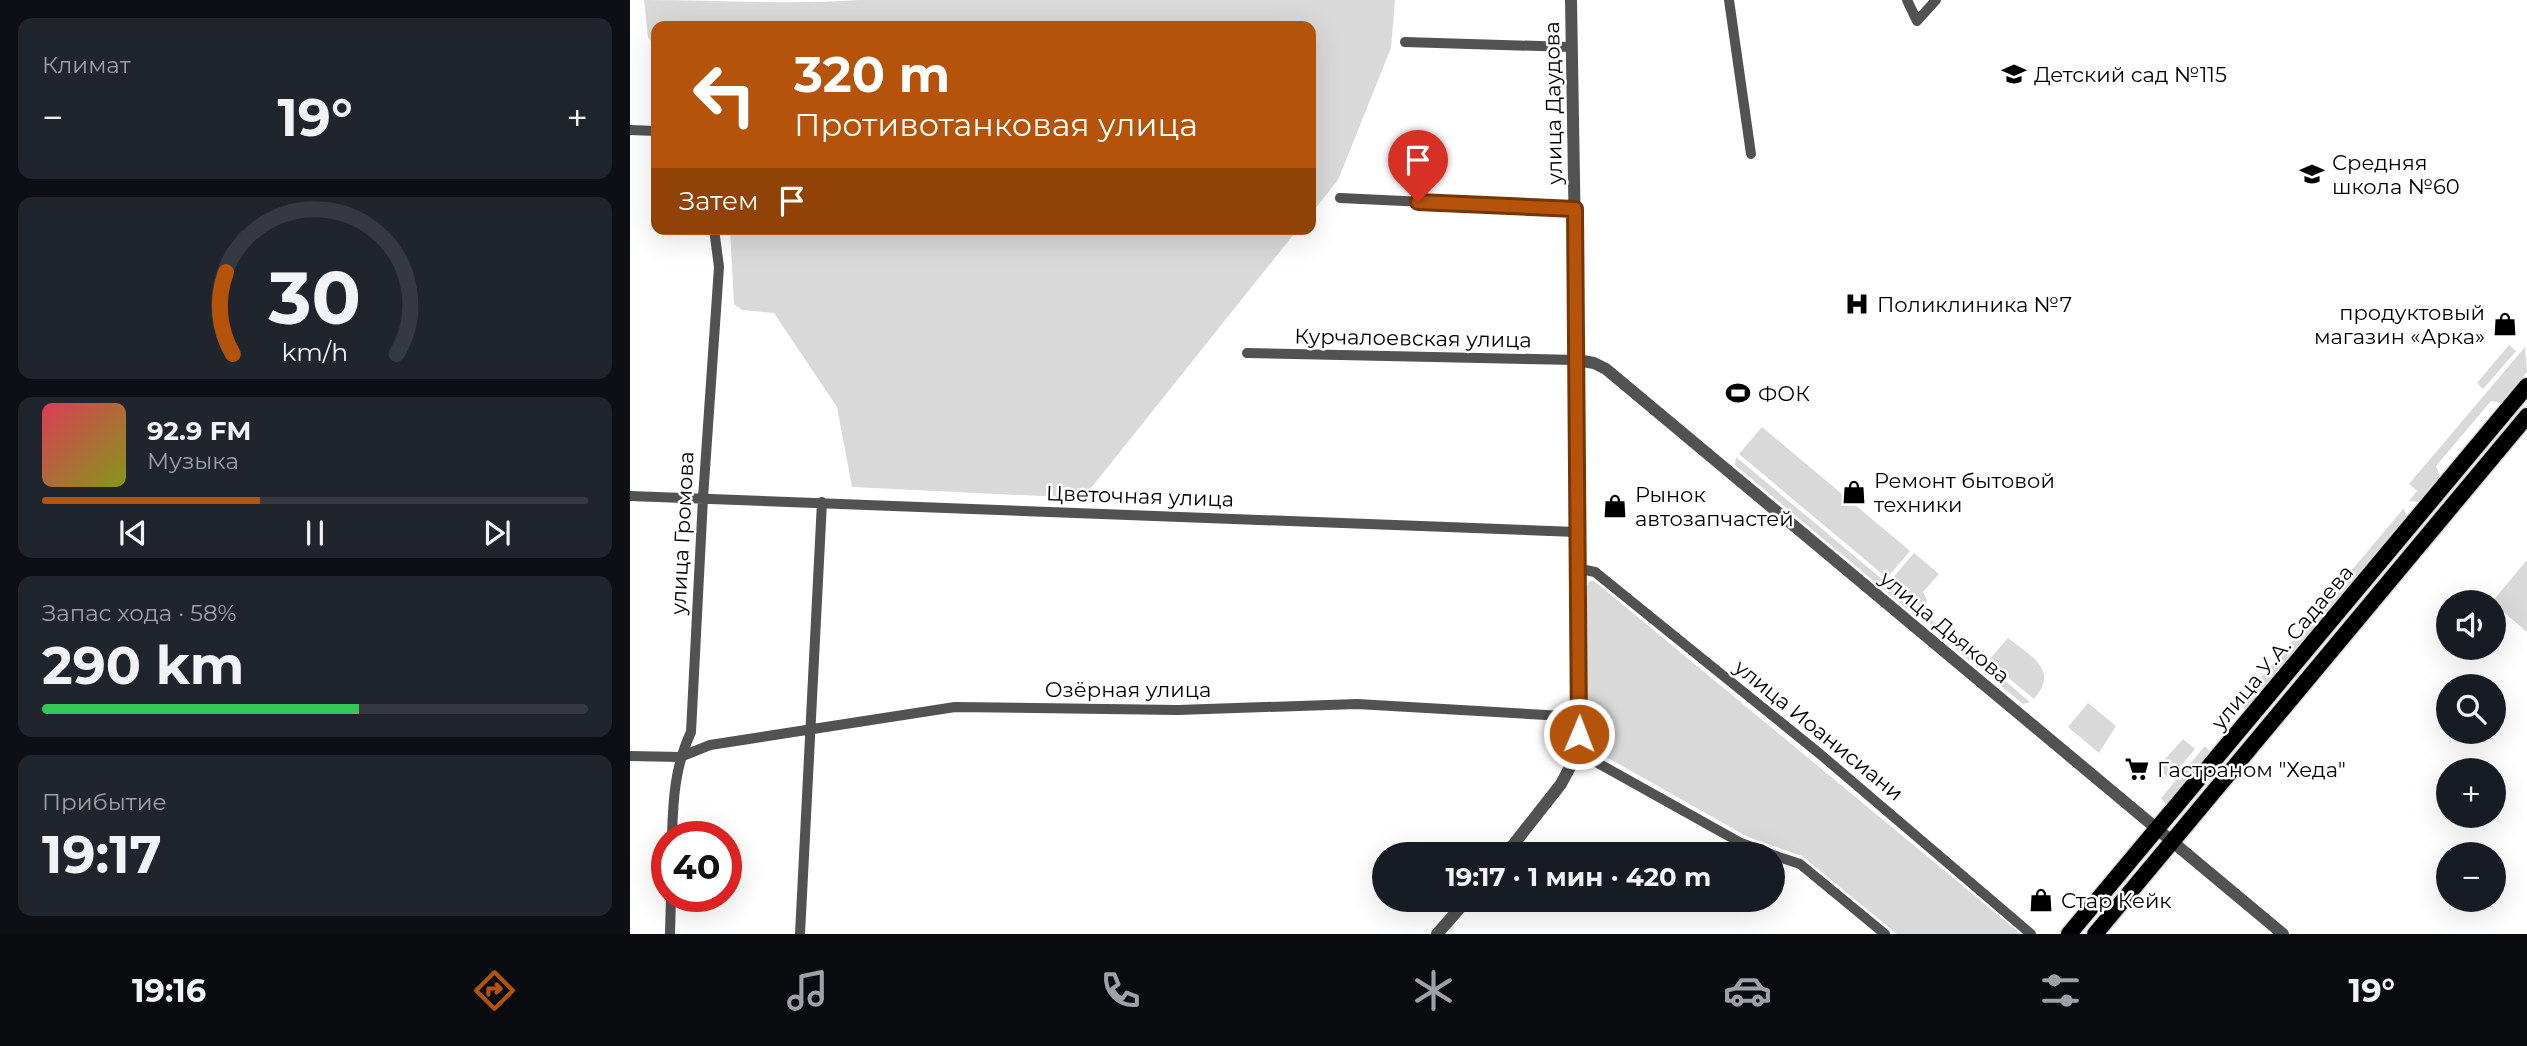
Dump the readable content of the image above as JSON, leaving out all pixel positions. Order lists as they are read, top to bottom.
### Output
{
  "streets": {
    "main road": ["улица У.А. Садаева"],
    "street": [
      "улица Даудова",
      "Курчалоевская улица",
      "Цветочная улица",
      "улица Громова",
      "улица Дьякова",
      "Озёрная улица",
      "улица Иоанисиани"
    ]
  },
  "crossings": [
    ["улица Даудова", "Курчалоевская улица"],
    ["улица Даудова", "Цветочная улица"],
    ["улица Даудова", "улица Дьякова"],
    ["улица Даудова", "Озёрная улица"],
    ["улица Даудова", "улица Иоанисиани"],
    ["Курчалоевская улица", "улица Дьякова"],
    ["Цветочная улица", "улица Громова"],
    ["улица Громова", "Озёрная улица"],
    ["улица Дьякова", "улица У.А. Садаева"]
  ],
  "places": {
    "school or university": ["Детский сад №115", "Средняя школа №60"],
    "hospital": ["Поликлиника №7"],
    "shop": [
      "продуктовый магазин «Арка»",
      "Ремонт бытовой техники",
      "Рынок автозапчастей",
      "Стар Кейк"
    ],
    "sports": ["ФОК"],
    "supermarket": ["Гастраном \"Хеда\""]
  },
  "page": {
    "tile": [
      "Климат",
      ["Запас хода · 58%", "290 km"],
      ["Прибытие", "19:17"]
    ],
    "turn": ["320 m", "Противотанковая улица"],
    "heat": ["−", "19°", "+"],
    "then": "Затем",
    "song": ["92.9 FM", "Музыка"],
    "map_buttons": ["+", "−"],
    "limit": "40",
    "trip": "19:17 · 1 мин · 420 m",
    "tabs": ["19:16", "19°"],
    "gauge": ["30", "km/h"]
  }
}
